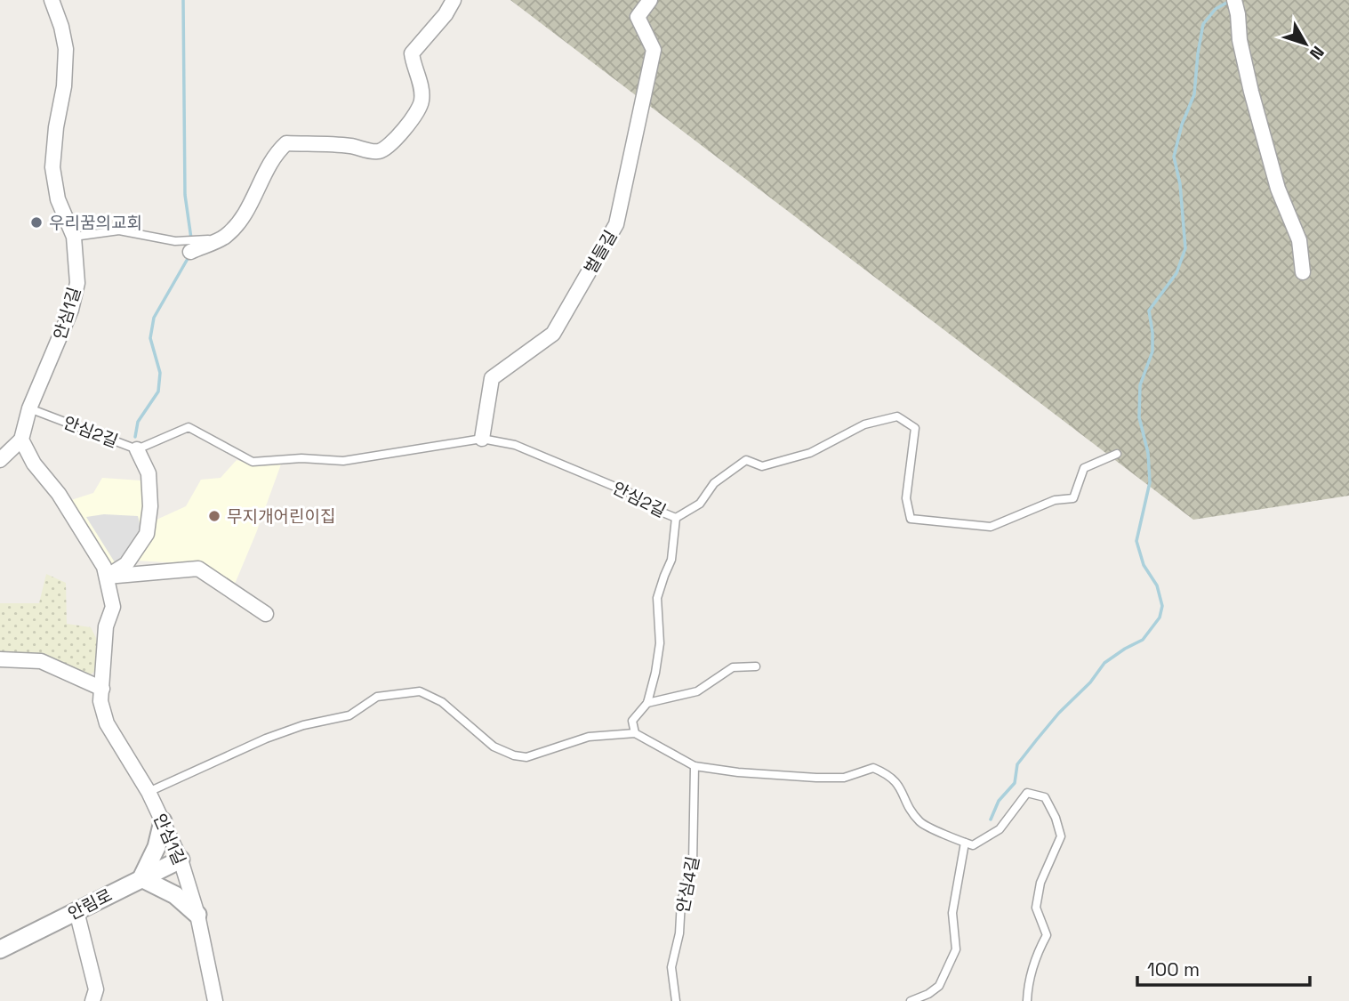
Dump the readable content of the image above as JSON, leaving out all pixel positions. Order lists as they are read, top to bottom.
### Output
{
  "streets": {
    "street": ["벌들길", "안심1길", "안림로"],
    "lane": ["안심2길", "안심4길"]
  },
  "crossings": [
    ["벌들길", "안심2길"],
    ["안심1길", "안심2길"],
    ["안심1길", "안림로"]
  ],
  "places": ["우리꿈의교회", "무지개어린이집"],
  "scale_bar": "100 m",
  "north": "bottom right"
}
